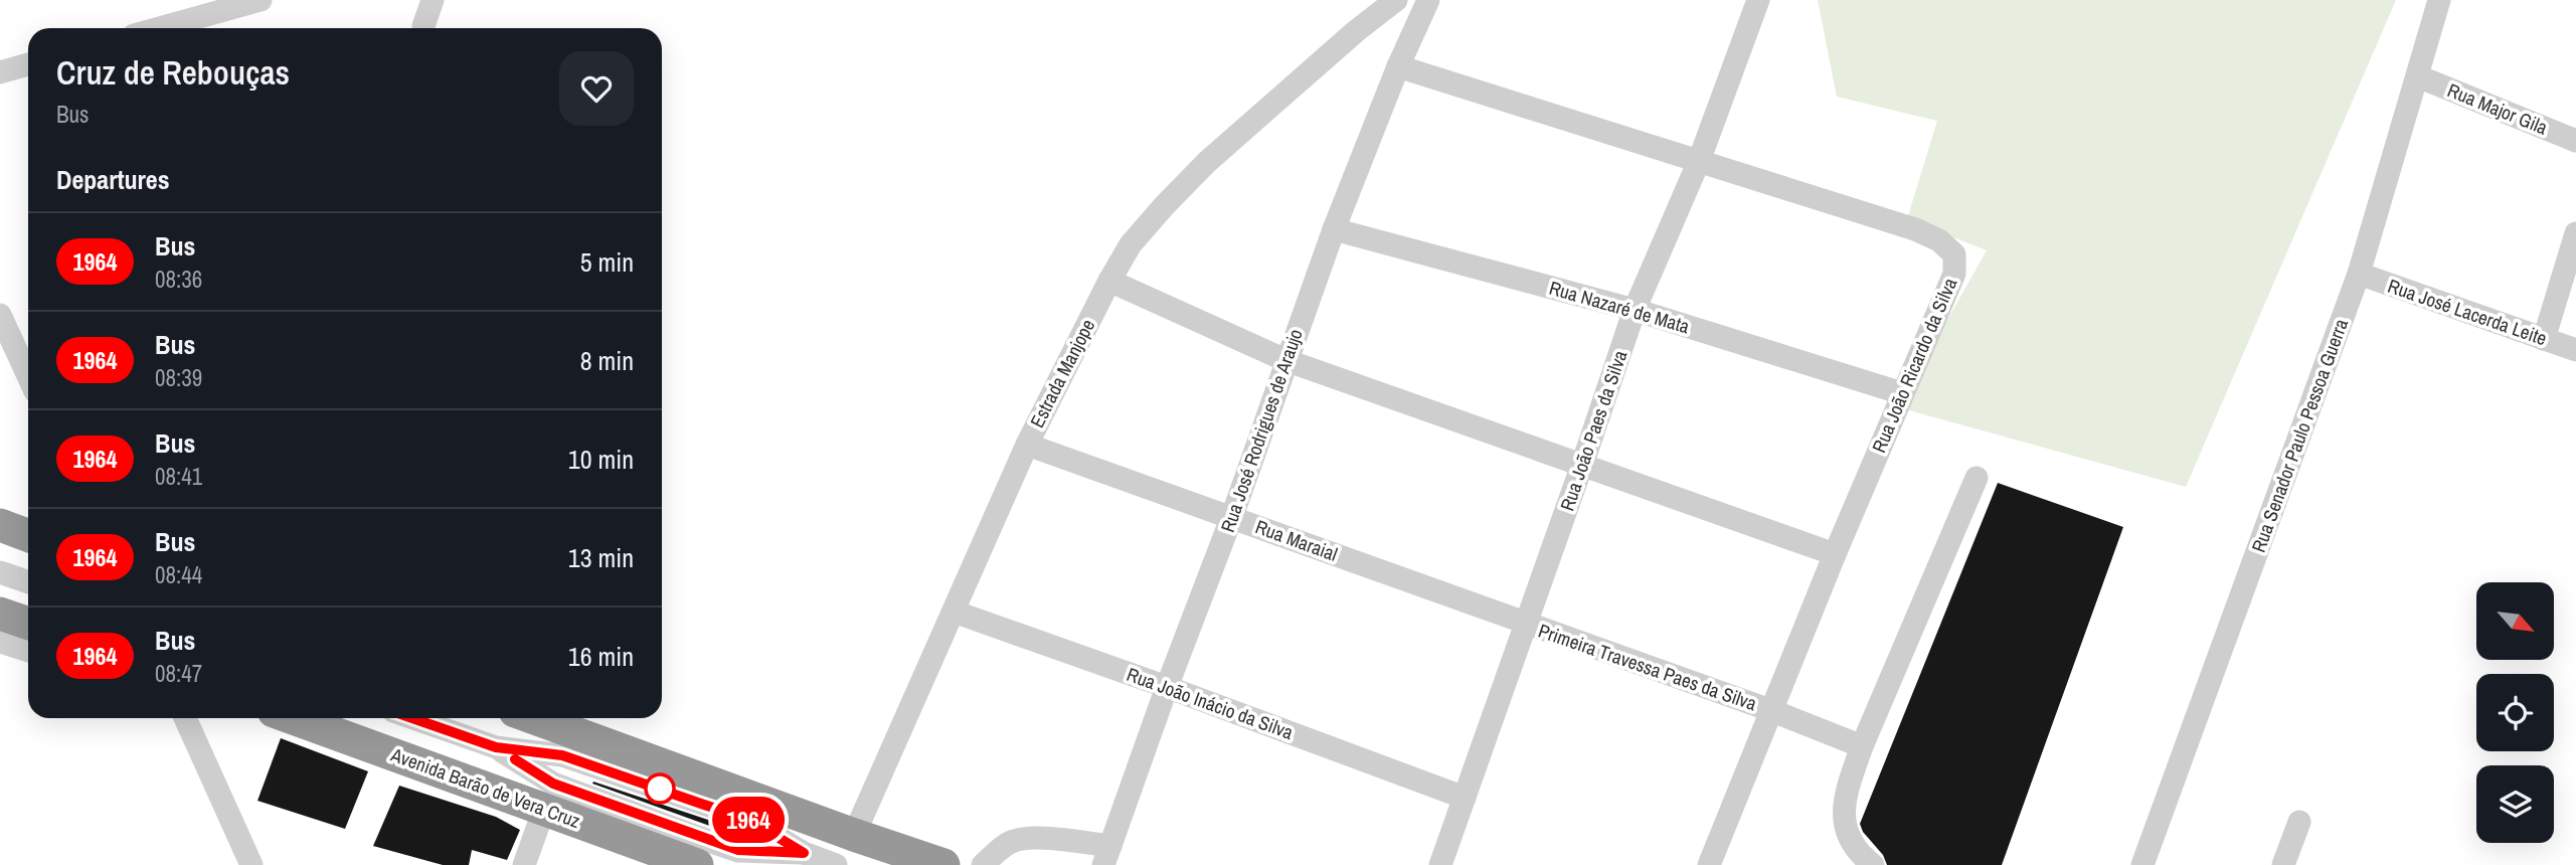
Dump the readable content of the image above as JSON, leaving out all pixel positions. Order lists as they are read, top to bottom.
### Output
{
  "streets": {
    "highway": ["Avenida Barão de Vera Cruz"],
    "street": [
      "Rua Major Gila",
      "Rua Nazaré de Mata",
      "Rua José Lacerda Leite",
      "Rua João Ricardo da Silva",
      "Estrada Manjope",
      "Rua José Rodrigues de Araujo",
      "Rua João Paes da Silva",
      "Rua Senador Paulo Pessoa Guerra",
      "Rua Maraial",
      "Primeira Travessa Paes da Silva",
      "Rua João Inácio da Silva"
    ]
  },
  "crossings": [
    ["Rua Major Gila", "Rua Senador Paulo Pessoa Guerra"],
    ["Rua Nazaré de Mata", "Rua João Ricardo da Silva"],
    ["Rua Nazaré de Mata", "Rua José Rodrigues de Araujo"],
    ["Rua Nazaré de Mata", "Rua João Paes da Silva"],
    ["Rua José Lacerda Leite", "Rua Senador Paulo Pessoa Guerra"],
    ["Rua João Ricardo da Silva", "Rua José Rodrigues de Araujo"],
    ["Rua João Ricardo da Silva", "Rua João Paes da Silva"],
    ["Rua João Ricardo da Silva", "Primeira Travessa Paes da Silva"],
    ["Estrada Manjope", "Rua Maraial"],
    ["Estrada Manjope", "Rua João Inácio da Silva"],
    ["Rua José Rodrigues de Araujo", "Rua Maraial"],
    ["Rua José Rodrigues de Araujo", "Rua João Inácio da Silva"],
    ["Rua João Paes da Silva", "Rua Maraial"],
    ["Rua João Paes da Silva", "Primeira Travessa Paes da Silva"],
    ["Rua João Paes da Silva", "Rua João Inácio da Silva"],
    ["Rua Maraial", "Primeira Travessa Paes da Silva"]
  ],
  "lines": ["bus line 1964"],
  "north": "bottom right",
  "page": {
    "on_map": "1964",
    "heading": [
      ["Cruz de Rebouças", "Bus"],
      "Departures"
    ],
    "list": [
      {
        "mark": "1964",
        "name": "Bus",
        "note": "08:36",
        "value": "5 min"
      },
      {
        "mark": "1964",
        "name": "Bus",
        "note": "08:39",
        "value": "8 min"
      },
      {
        "mark": "1964",
        "name": "Bus",
        "note": "08:41",
        "value": "10 min"
      },
      {
        "mark": "1964",
        "name": "Bus",
        "note": "08:44",
        "value": "13 min"
      },
      {
        "mark": "1964",
        "name": "Bus",
        "note": "08:47",
        "value": "16 min"
      }
    ]
  }
}
